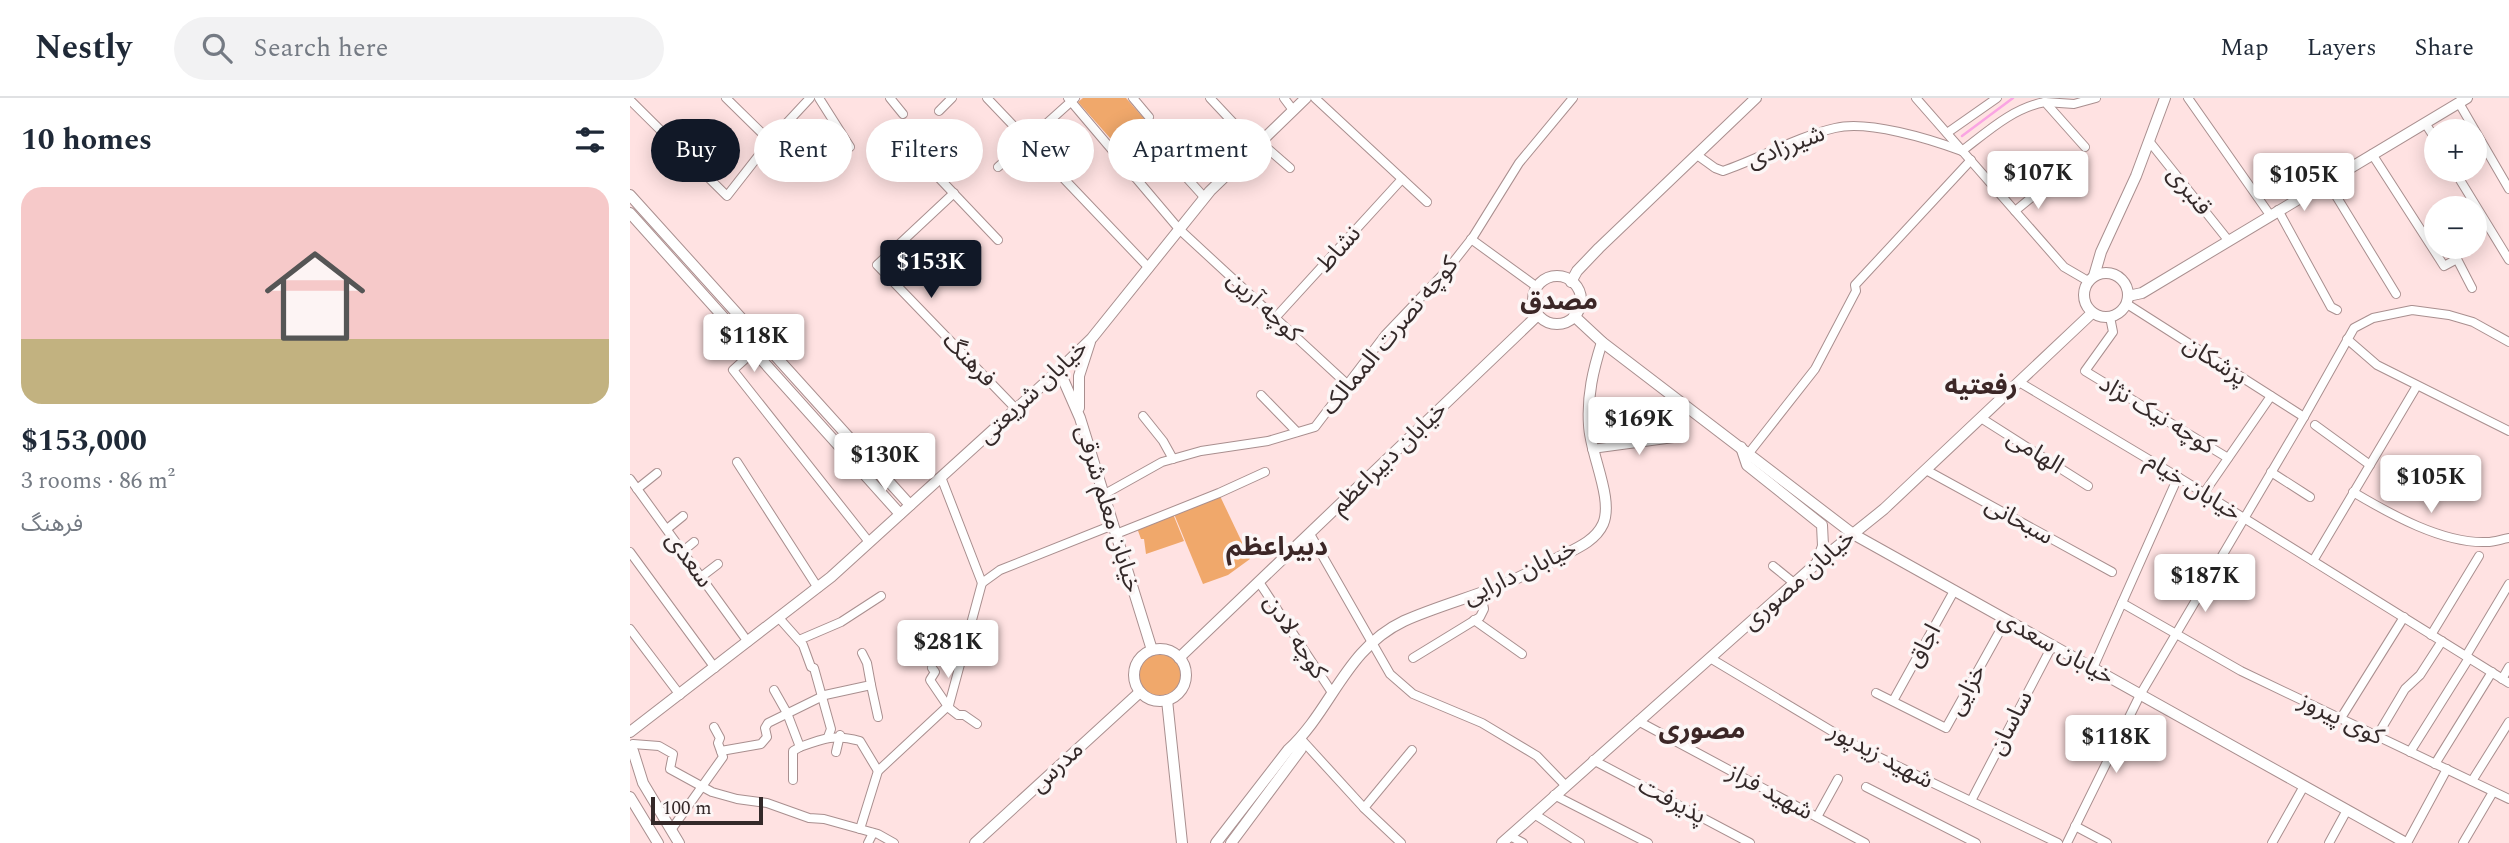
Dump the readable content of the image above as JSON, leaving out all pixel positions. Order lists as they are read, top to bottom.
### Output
{
  "streets": {
    "main road": [
      "خیابان شریعتی",
      "خیابان دبیراعظم",
      "خیابان معلم شرقی",
      "خیابان دارایی",
      "خیابان مصوری",
      "خیابان سعدی",
      "مدرس"
    ],
    "street": [
      "شیرزادی",
      "قنبری",
      "نشاط",
      "کوچه آرین",
      "کوچه نصرت الممالک",
      "فرهنگ",
      "پزشکان",
      "کوچه نیک نژاد",
      "الهامی",
      "خیابان خیام",
      "سبحانی",
      "سعدی",
      "کوچه لادن",
      "اجاق",
      "خزایی",
      "کوی پیروز",
      "ساسان",
      "شهید زیدپور",
      "شهید فراز",
      "پذیرفت"
    ]
  },
  "crossings": [
    ["نشاط", "کوچه آرین"],
    ["کوچه آرین", "کوچه نصرت الممالک"],
    ["کوچه آرین", "خیابان شریعتی"],
    ["کوچه نصرت الممالک", "خیابان معلم شرقی"],
    ["فرهنگ", "خیابان شریعتی"],
    ["پزشکان", "کوچه نیک نژاد"],
    ["پزشکان", "خیابان مصوری"],
    ["خیابان شریعتی", "خیابان معلم شرقی"],
    ["خیابان شریعتی", "سعدی"],
    ["کوچه نیک نژاد", "خیابان مصوری"],
    ["الهامی", "خیابان مصوری"],
    ["خیابان دبیراعظم", "خیابان معلم شرقی"],
    ["خیابان دبیراعظم", "کوچه لادن"],
    ["خیابان دبیراعظم", "خیابان سعدی"],
    ["خیابان دبیراعظم", "مدرس"],
    ["خیابان خیام", "خیابان مصوری"],
    ["خیابان معلم شرقی", "مدرس"],
    ["سبحانی", "خیابان مصوری"],
    ["خیابان دارایی", "کوچه لادن"],
    ["خیابان دارایی", "خیابان سعدی"],
    ["خیابان مصوری", "خیابان سعدی"],
    ["خیابان مصوری", "شهید زیدپور"],
    ["خیابان مصوری", "شهید فراز"],
    ["خیابان مصوری", "پذیرفت"],
    ["اجاق", "خیابان سعدی"],
    ["اجاق", "خزایی"],
    ["خیابان سعدی", "خزایی"],
    ["خیابان سعدی", "ساسان"],
    ["ساسان", "شهید زیدپور"]
  ],
  "districts": [
    "مصدق",
    "رفعتیه",
    "دبیراعظم",
    "مصوری"
  ],
  "scale_bar": "100 m",
  "page": {
    "header": "Nestly",
    "search": "Search here",
    "nav": ["Map", "Layers", "Share"],
    "heading": "10 homes",
    "map_buttons": ["+", "−"],
    "chip": [
      "Buy",
      "Rent",
      "Filters",
      "New",
      "Apartment"
    ],
    "price": [
      "$107K",
      "$105K",
      "$153K",
      "$118K",
      "$169K",
      "$130K",
      "$105K",
      "$187K",
      "$281K",
      "$118K"
    ],
    "list": [
      {
        "name": "$153,000",
        "note": "3 rooms · 86 m² · فرهنگ"
      }
    ],
    "scale": "100 m"
  }
}
